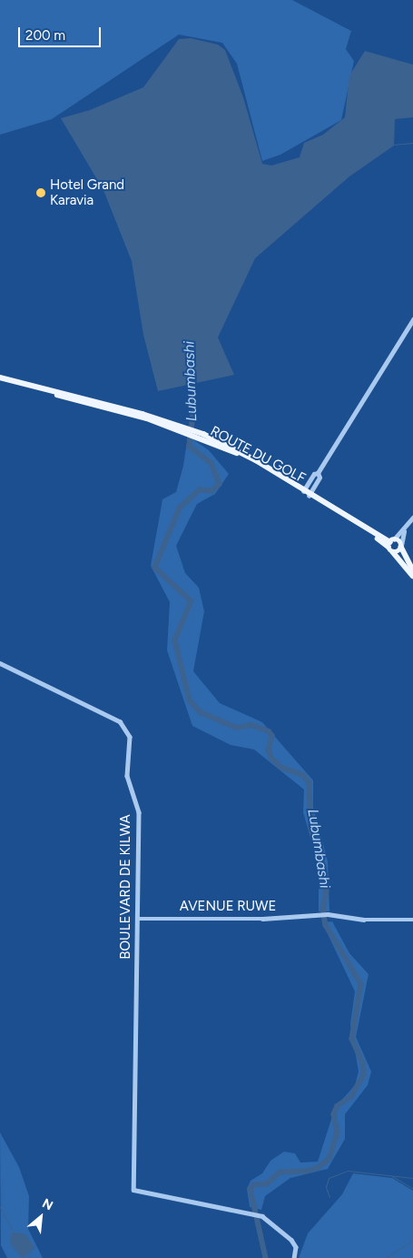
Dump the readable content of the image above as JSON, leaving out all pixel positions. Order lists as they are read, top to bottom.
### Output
{
  "streets": {
    "main road": ["ROUTE DU GOLF"],
    "street": ["BOULEVARD DE KILWA", "AVENUE RUWE"]
  },
  "crossings": [
    ["BOULEVARD DE KILWA", "AVENUE RUWE"]
  ],
  "water": ["Lubumbashi"],
  "places": ["Hotel Grand Karavia"],
  "scale_bar": "200 m",
  "north": "top right"
}
